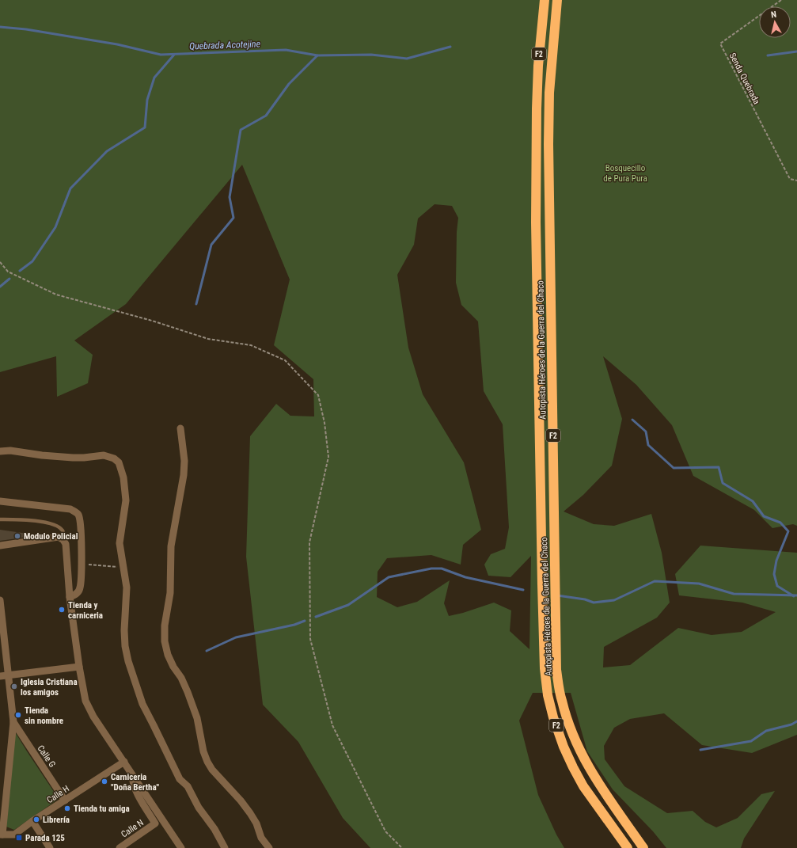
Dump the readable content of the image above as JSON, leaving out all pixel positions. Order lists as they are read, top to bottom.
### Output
{
  "streets": {
    "highway": ["F2", "Autopista Héroes de la Guerra del Chaco"],
    "street": ["Calle G", "Calle H", "Calle N"],
    "path": ["Senda Quebrada"]
  },
  "crossings": [
    ["Calle G", "Calle H"]
  ],
  "water": ["Quebrada Acotejine"],
  "parks": ["Bosquecillo de Pura Pura"],
  "places": {
    "other": [
      "Modulo Policial",
      "Tienda y carniceria",
      "Iglesia Cristiana los amigos",
      "Tienda sin nombre",
      "Carniceria \"Doña Bertha\"",
      "Tienda tu amiga",
      "Librería"
    ],
    "transit": ["Parada 125"]
  },
  "north": "top"
}
